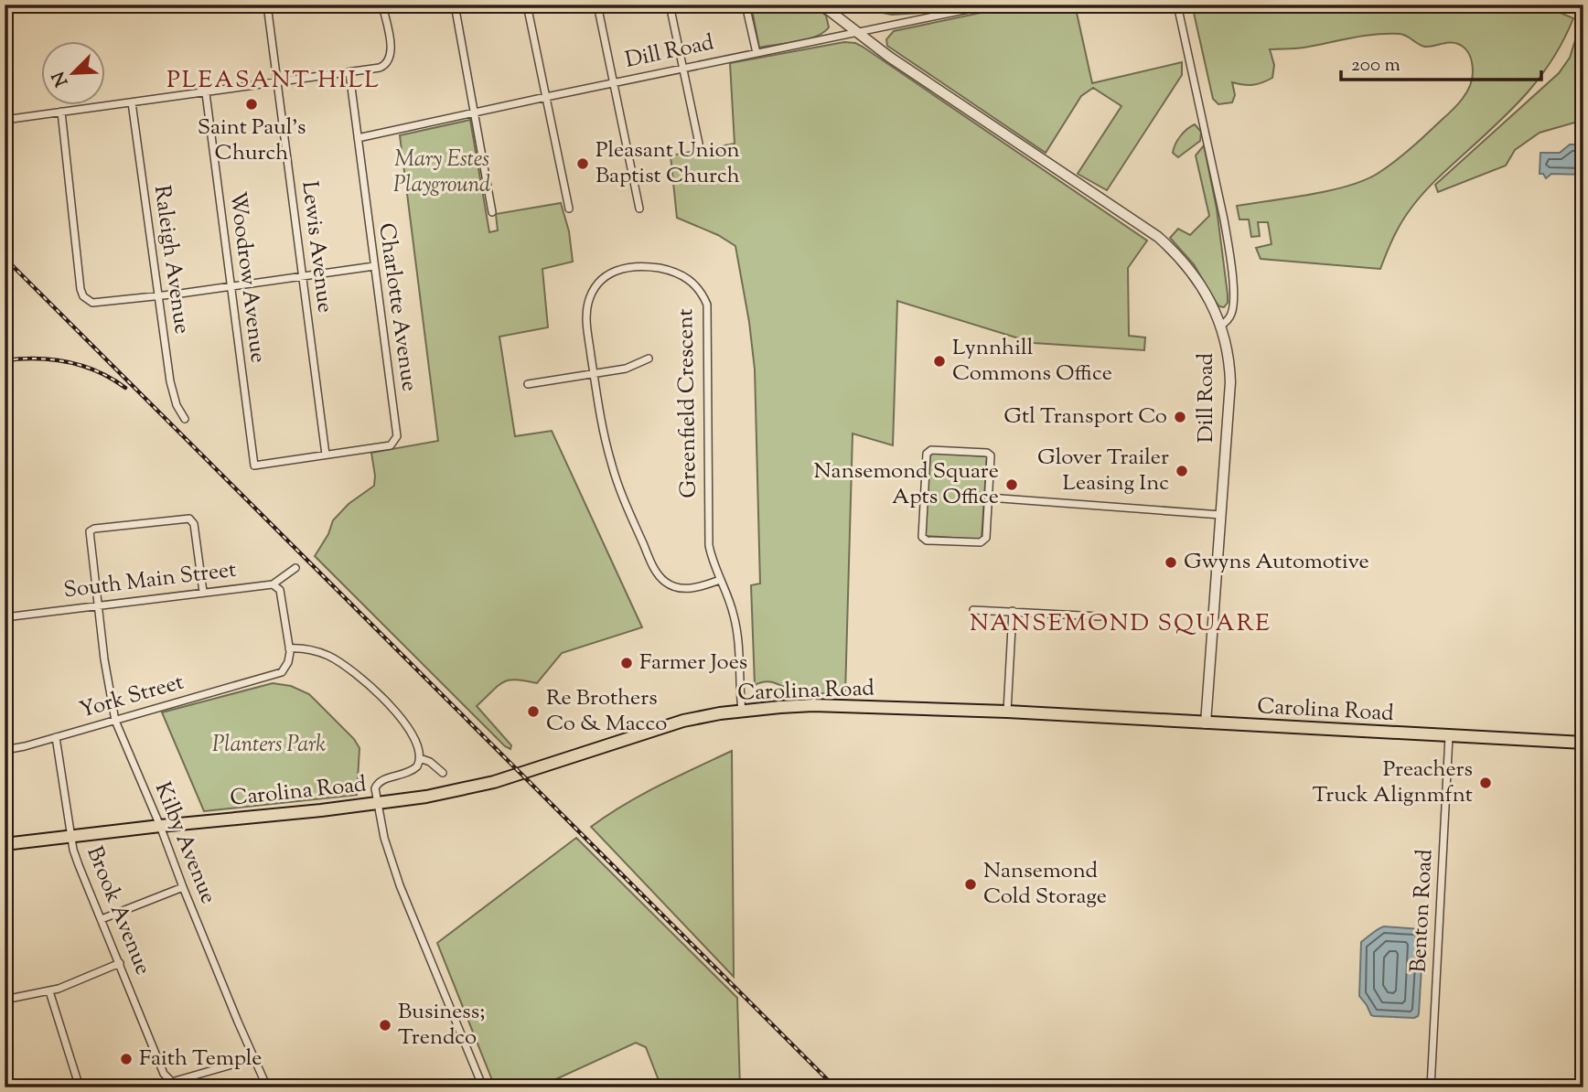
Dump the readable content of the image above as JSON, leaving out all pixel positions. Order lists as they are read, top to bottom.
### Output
{
  "streets": {
    "main road": ["Carolina Road"],
    "street": [
      "Dill Road",
      "Lewis Avenue",
      "Raleigh Avenue",
      "Woodrow Avenue",
      "Charlotte Avenue",
      "Greenfield Crescent",
      "South Main Street",
      "York Street",
      "Kilby Avenue",
      "Brook Avenue",
      "Benton Road"
    ]
  },
  "crossings": [
    ["Dill Road", "Charlotte Avenue"],
    ["Dill Road", "Carolina Road"],
    ["Lewis Avenue", "Woodrow Avenue"],
    ["Lewis Avenue", "Charlotte Avenue"],
    ["Woodrow Avenue", "Charlotte Avenue"],
    ["Greenfield Crescent", "Carolina Road"],
    ["South Main Street", "Kilby Avenue"],
    ["Carolina Road", "Kilby Avenue"],
    ["Carolina Road", "Brook Avenue"],
    ["Carolina Road", "Benton Road"],
    ["York Street", "Kilby Avenue"],
    ["York Street", "Brook Avenue"]
  ],
  "districts": ["PLEASANT HILL", "NANSEMOND SQUARE"],
  "parks": ["Mary Estes Playground", "Planters Park"],
  "places": [
    "Saint Paul's Church",
    "Pleasant Union Baptist Church",
    "Lynnhill Commons Office",
    "Gtl Transport Co",
    "Glover Trailer Leasing Inc",
    "Nansemond Square Apts Office",
    "Gwyns Automotive",
    "Farmer Joes",
    "Re Brothers Co & Macco",
    "Preachers Truck Alignmfnt",
    "Nansemond Cold Storage",
    "Business; Trendco",
    "Faith Temple"
  ],
  "scale_bar": "200 m",
  "north": "bottom left"
}
